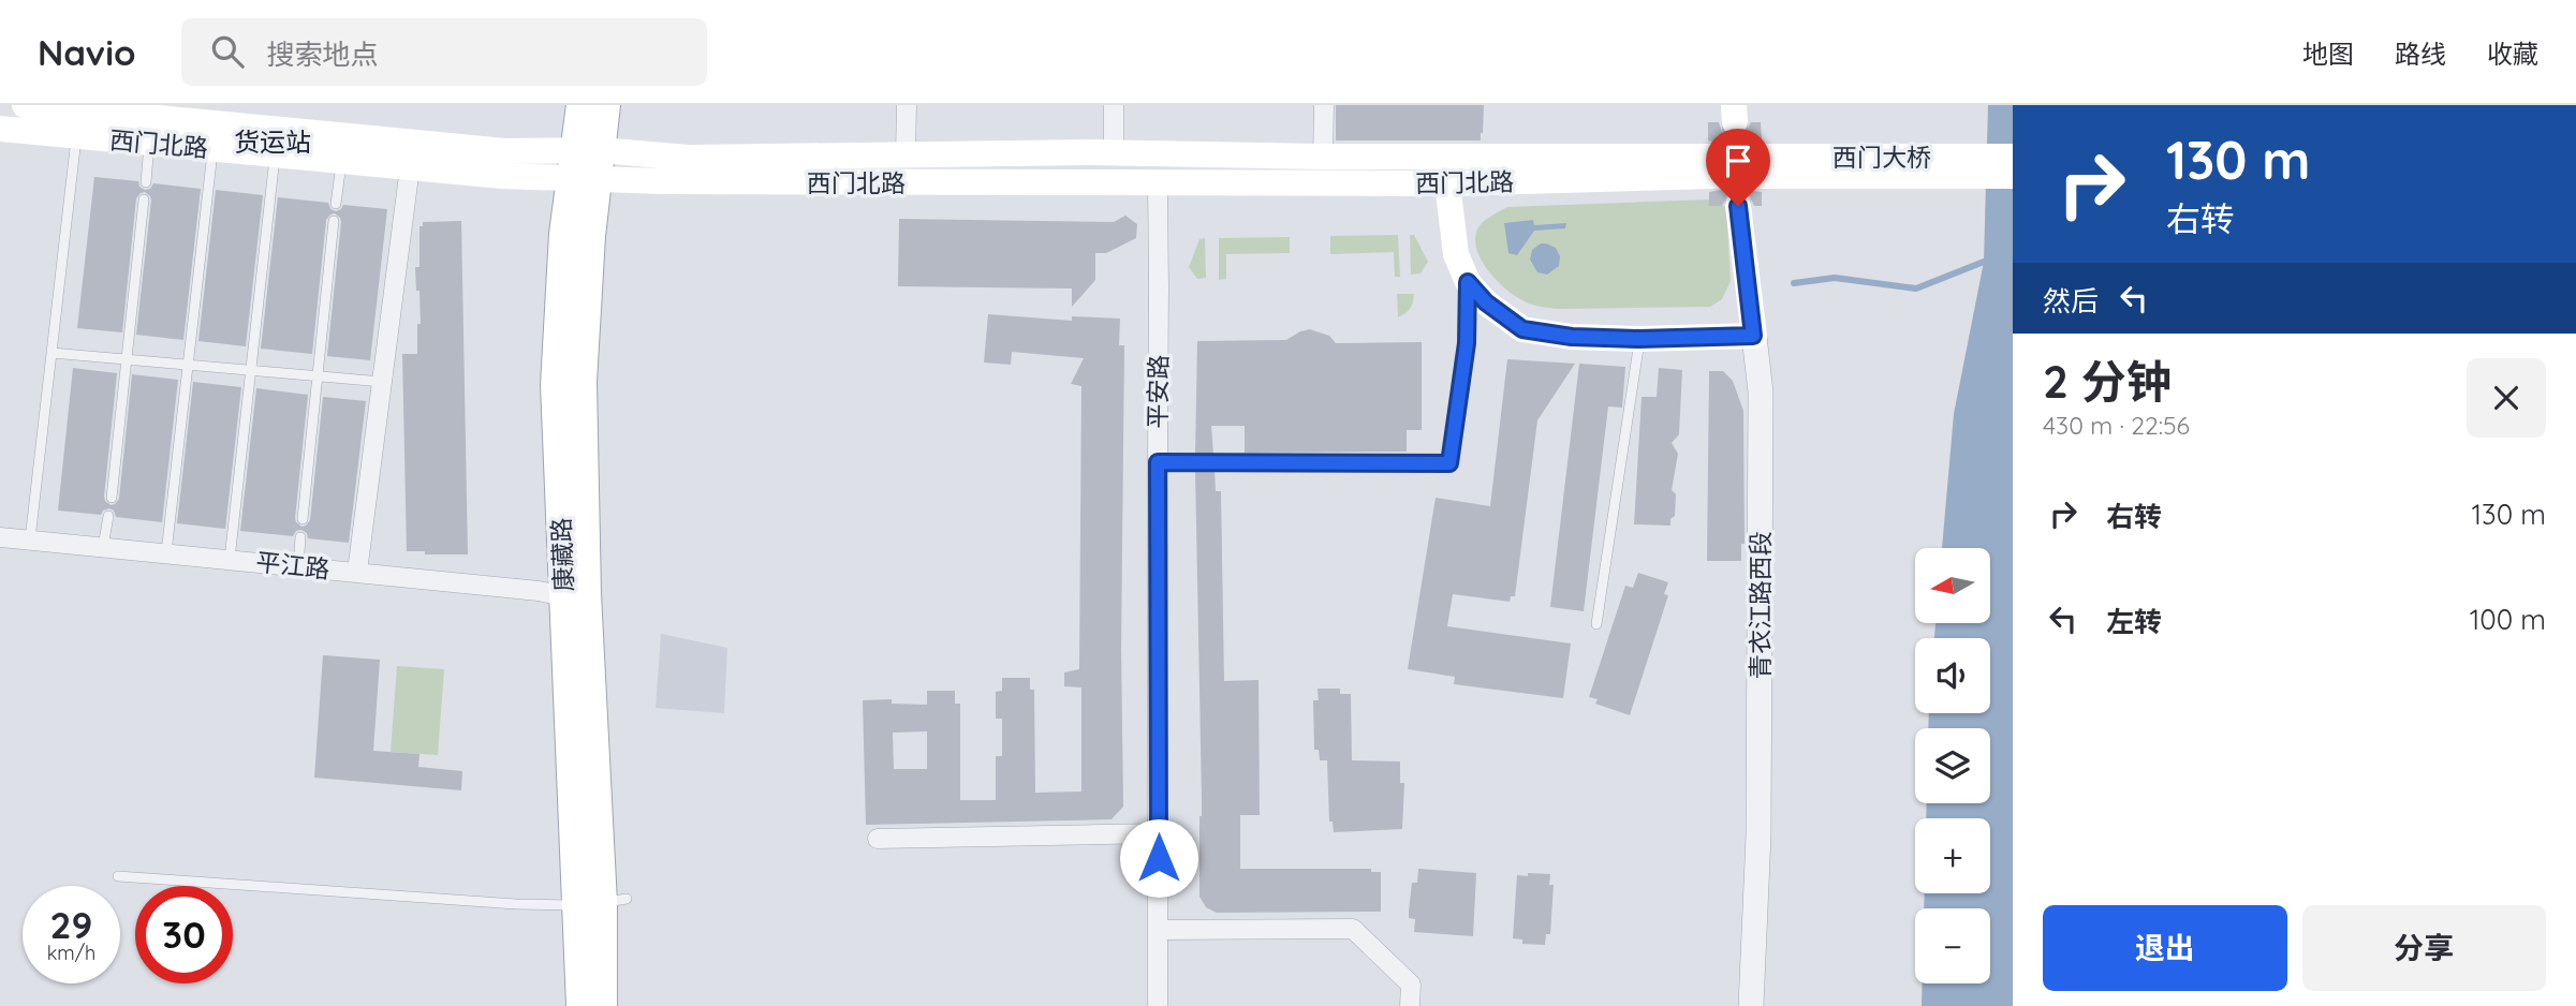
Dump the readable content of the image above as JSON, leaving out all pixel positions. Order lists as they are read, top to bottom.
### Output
{
  "streets": {
    "main road": [
      "西门北路",
      "西门大桥",
      "康藏路",
      "青衣江路西段"
    ],
    "street": ["平安路", "平江路"]
  },
  "crossings": [
    ["西门北路", "平安路"],
    ["西门北路", "康藏路"],
    ["康藏路", "平江路"]
  ],
  "districts": ["货运站"],
  "north": "left",
  "page": {
    "header": "Navio",
    "search": "搜索地点",
    "nav": ["地图", "路线", "收藏"],
    "turn": ["130 m", "右转"],
    "then": "然后",
    "heading": ["2 分钟", "430 m · 22:56"],
    "list": [
      {
        "name": "右转",
        "value": "130 m"
      },
      {
        "name": "左转",
        "value": "100 m"
      }
    ],
    "map_buttons": ["+", "−"],
    "speed": "29 km/h",
    "limit": "30",
    "buttons": ["退出", "分享"]
  }
}
